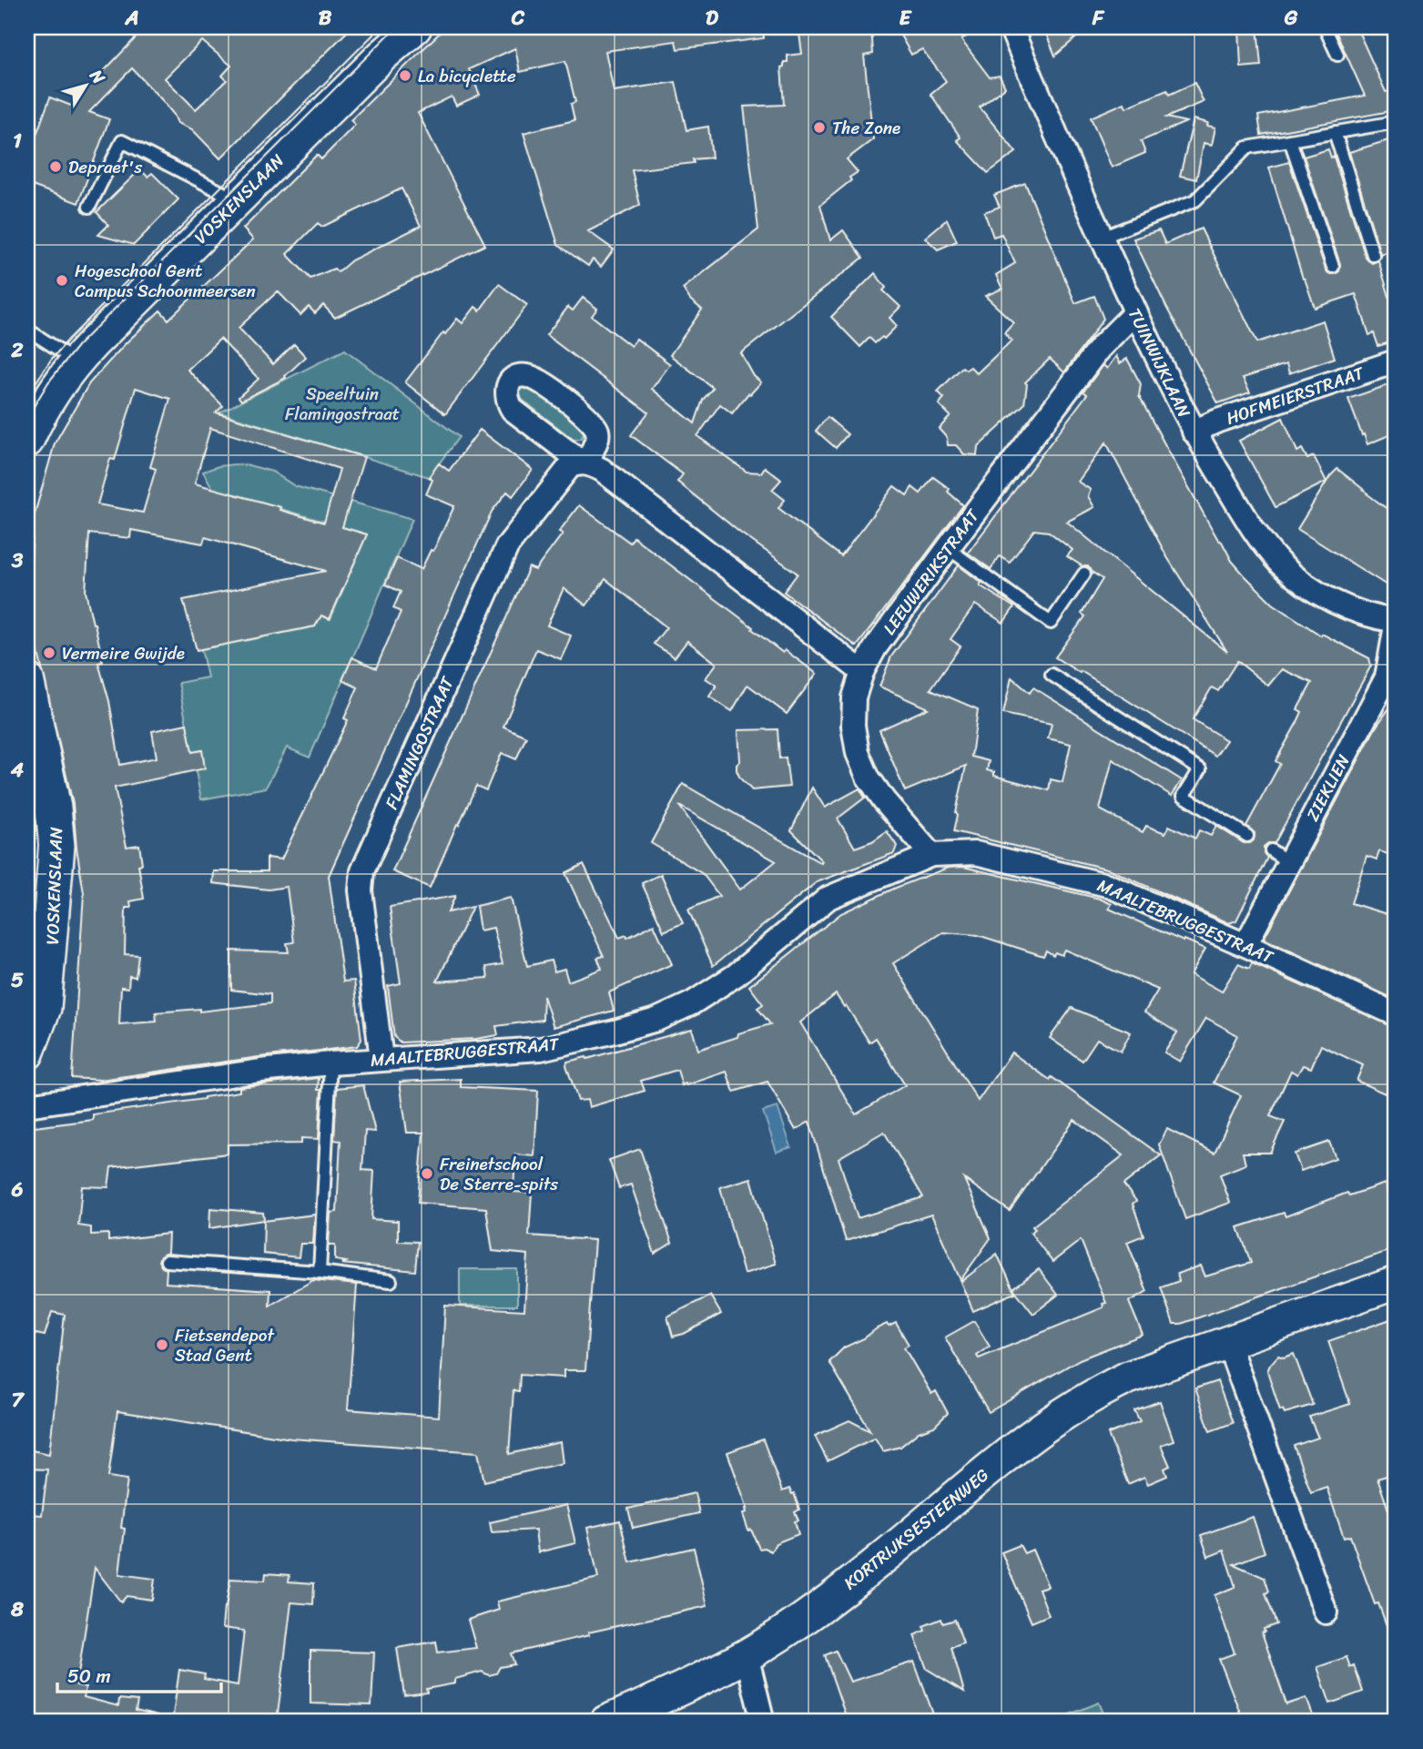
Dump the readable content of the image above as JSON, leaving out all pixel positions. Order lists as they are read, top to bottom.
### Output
{
  "streets": {
    "street": [
      "VOSKENSLAAN",
      "TUINWIJKLAAN",
      "HOFMEIERSTRAAT",
      "LEEUWERIKSTRAAT",
      "FLAMINGOSTRAAT",
      "ZIEKLIEN",
      "MAALTEBRUGGESTRAAT",
      "KORTRIJKSESTEENWEG"
    ]
  },
  "crossings": [
    ["TUINWIJKLAAN", "HOFMEIERSTRAAT"],
    ["TUINWIJKLAAN", "LEEUWERIKSTRAAT"],
    ["TUINWIJKLAAN", "ZIEKLIEN"],
    ["LEEUWERIKSTRAAT", "FLAMINGOSTRAAT"],
    ["LEEUWERIKSTRAAT", "MAALTEBRUGGESTRAAT"],
    ["FLAMINGOSTRAAT", "MAALTEBRUGGESTRAAT"],
    ["ZIEKLIEN", "MAALTEBRUGGESTRAAT"]
  ],
  "parks": ["Speeltuin Flamingostraat"],
  "places": [
    "La bicyclette",
    "The Zone",
    "Depraet's",
    "Hogeschool Gent Campus Schoonmeersen",
    "Vermeire Gwijde",
    "Freinetschool De Sterre-spits",
    "Fietsendepot Stad Gent"
  ],
  "scale_bar": "50 m",
  "north": "top right",
  "grid": {
    "columns": [
      "A",
      "B",
      "C",
      "D",
      "E",
      "F",
      "G"
    ],
    "rows": [
      "1",
      "2",
      "3",
      "4",
      "5",
      "6",
      "7",
      "8"
    ]
  }
}
